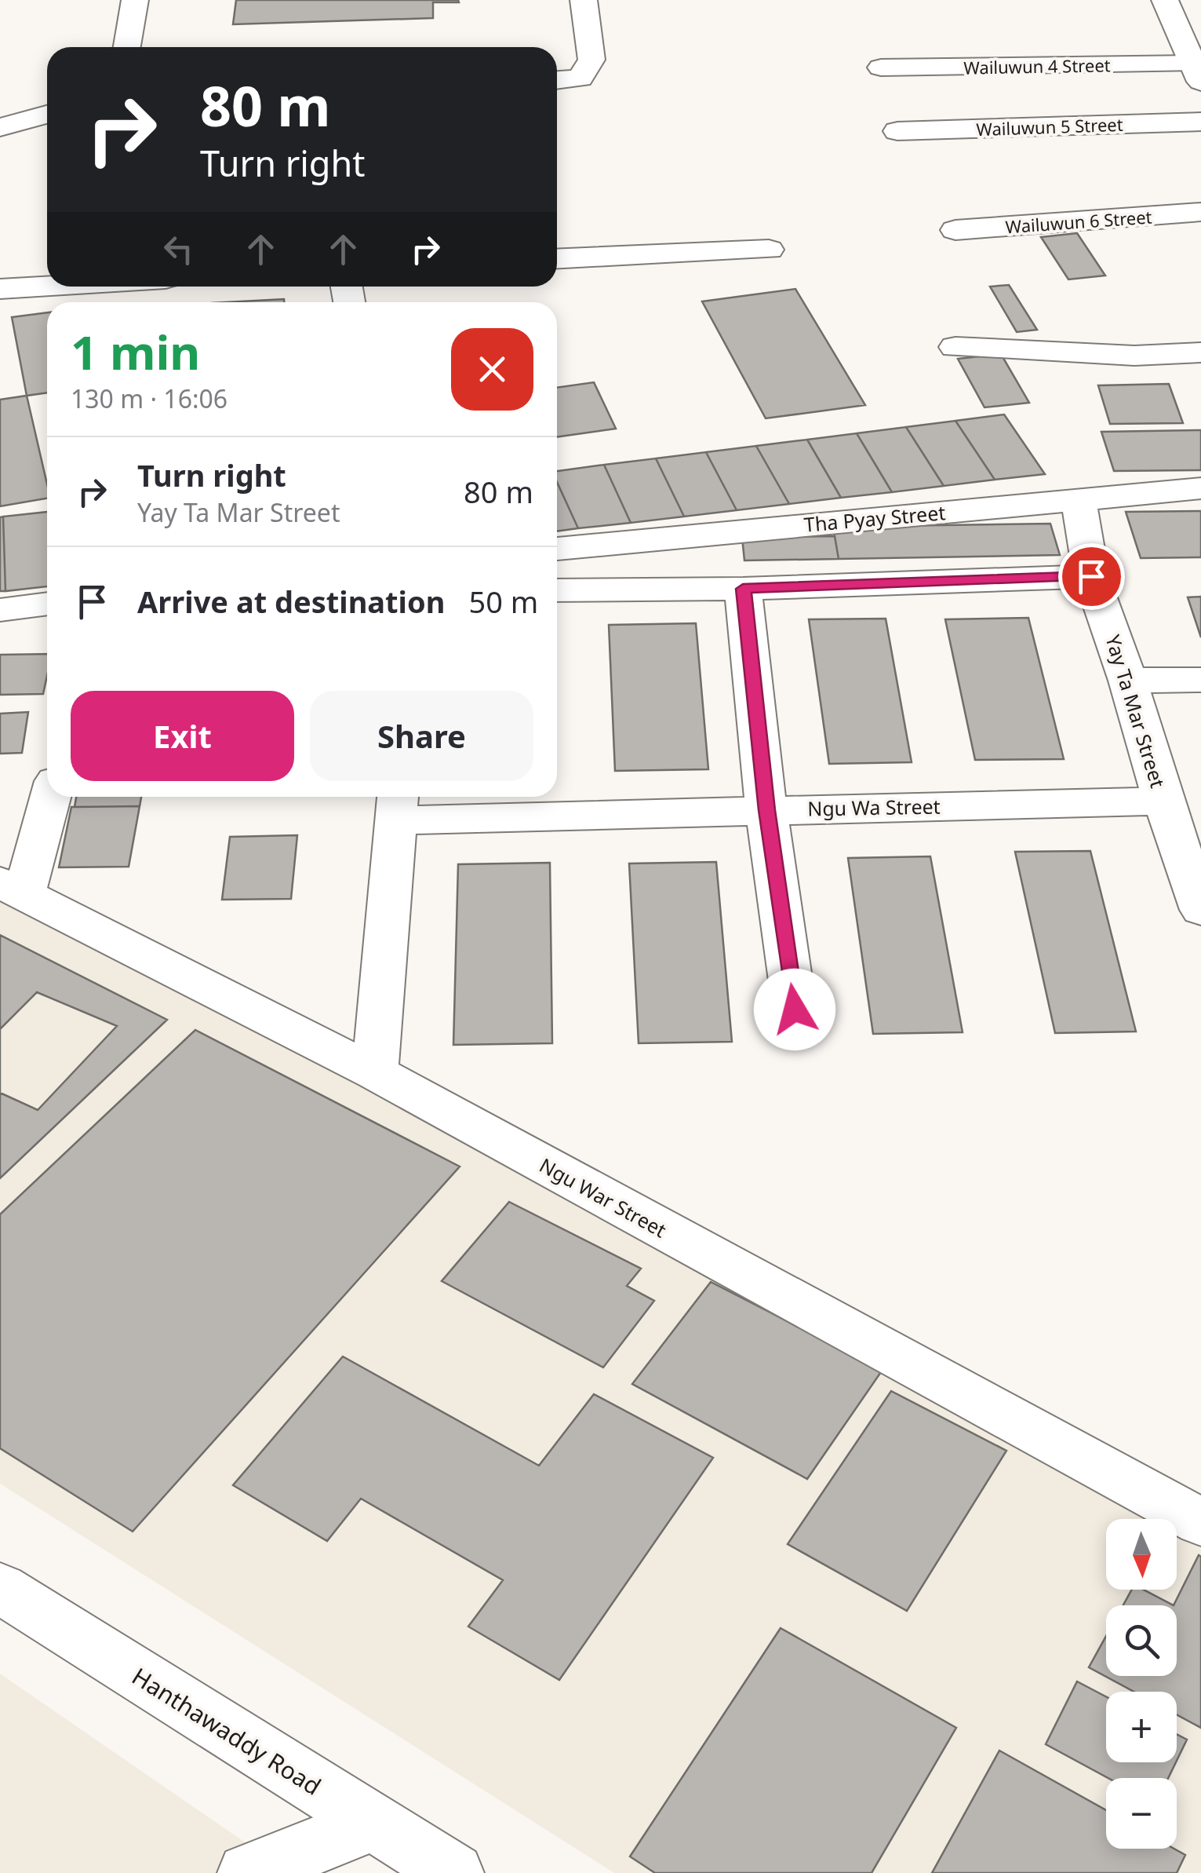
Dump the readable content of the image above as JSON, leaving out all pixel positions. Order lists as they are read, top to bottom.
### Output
{
  "streets": {
    "street": [
      "Wailuwun 4 Street",
      "Wailuwun 5 Street",
      "Wailuwun 6 Street",
      "Tha Pyay Street",
      "Yay Ta Mar Street",
      "Ngu Wa Street",
      "Ngu War Street",
      "Hanthawaddy Road"
    ]
  },
  "crossings": [
    ["Tha Pyay Street", "Yay Ta Mar Street"],
    ["Yay Ta Mar Street", "Ngu Wa Street"]
  ],
  "north": "bottom",
  "page": {
    "turn": ["80 m", "Turn right"],
    "heading": ["1 min", "130 m · 16:06"],
    "list": [
      {
        "name": "Turn right",
        "note": "Yay Ta Mar Street",
        "value": "80 m"
      },
      {
        "name": "Arrive at destination",
        "value": "50 m"
      }
    ],
    "buttons": ["Exit", "Share"],
    "map_buttons": ["+", "−"]
  }
}
